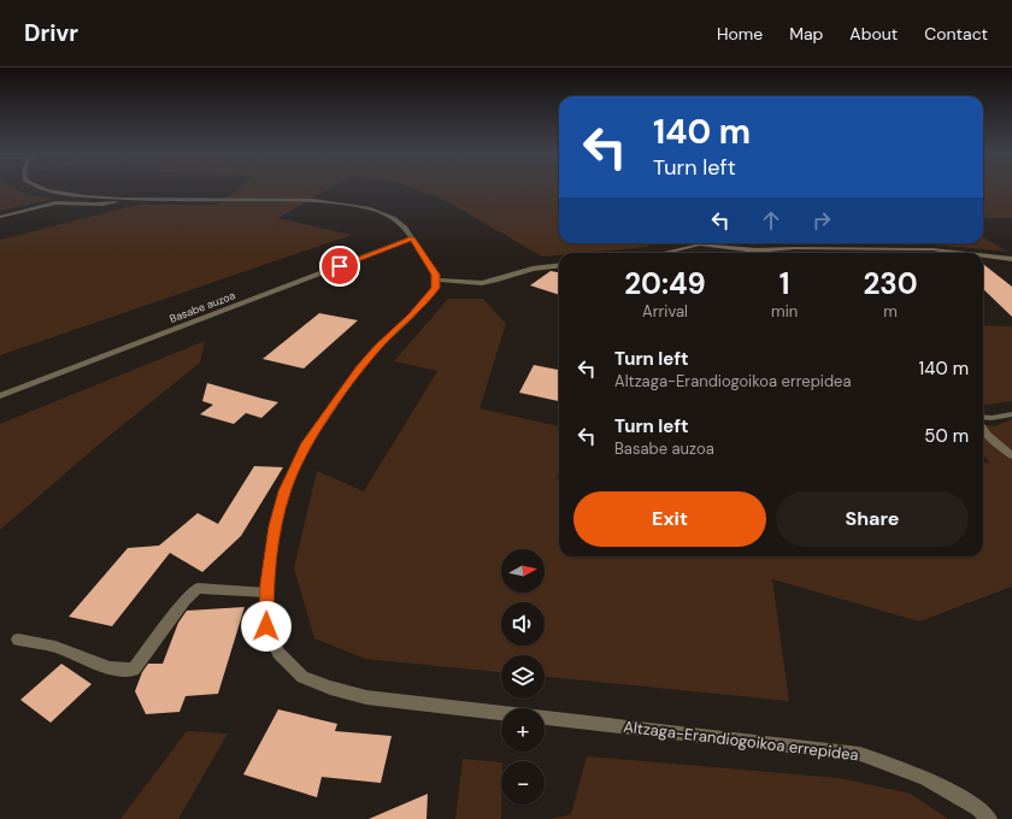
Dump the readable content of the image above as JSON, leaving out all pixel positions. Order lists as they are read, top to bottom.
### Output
{
  "streets": {
    "street": ["Basabe auzoa", "Altzaga-Erandiogoikoa errepidea"]
  },
  "north": "right",
  "page": {
    "header": "Drivr",
    "nav": [
      "Home",
      "Map",
      "About",
      "Contact"
    ],
    "turn": ["140 m", "Turn left"],
    "eta": [
      "20:49",
      "Arrival",
      "1",
      "min",
      "230",
      "m"
    ],
    "list": [
      {
        "name": "Turn left",
        "note": "Altzaga-Erandiogoikoa errepidea",
        "value": "140 m"
      },
      {
        "name": "Turn left",
        "note": "Basabe auzoa",
        "value": "50 m"
      }
    ],
    "buttons": ["Exit", "Share"],
    "map_buttons": ["+", "−"]
  }
}
